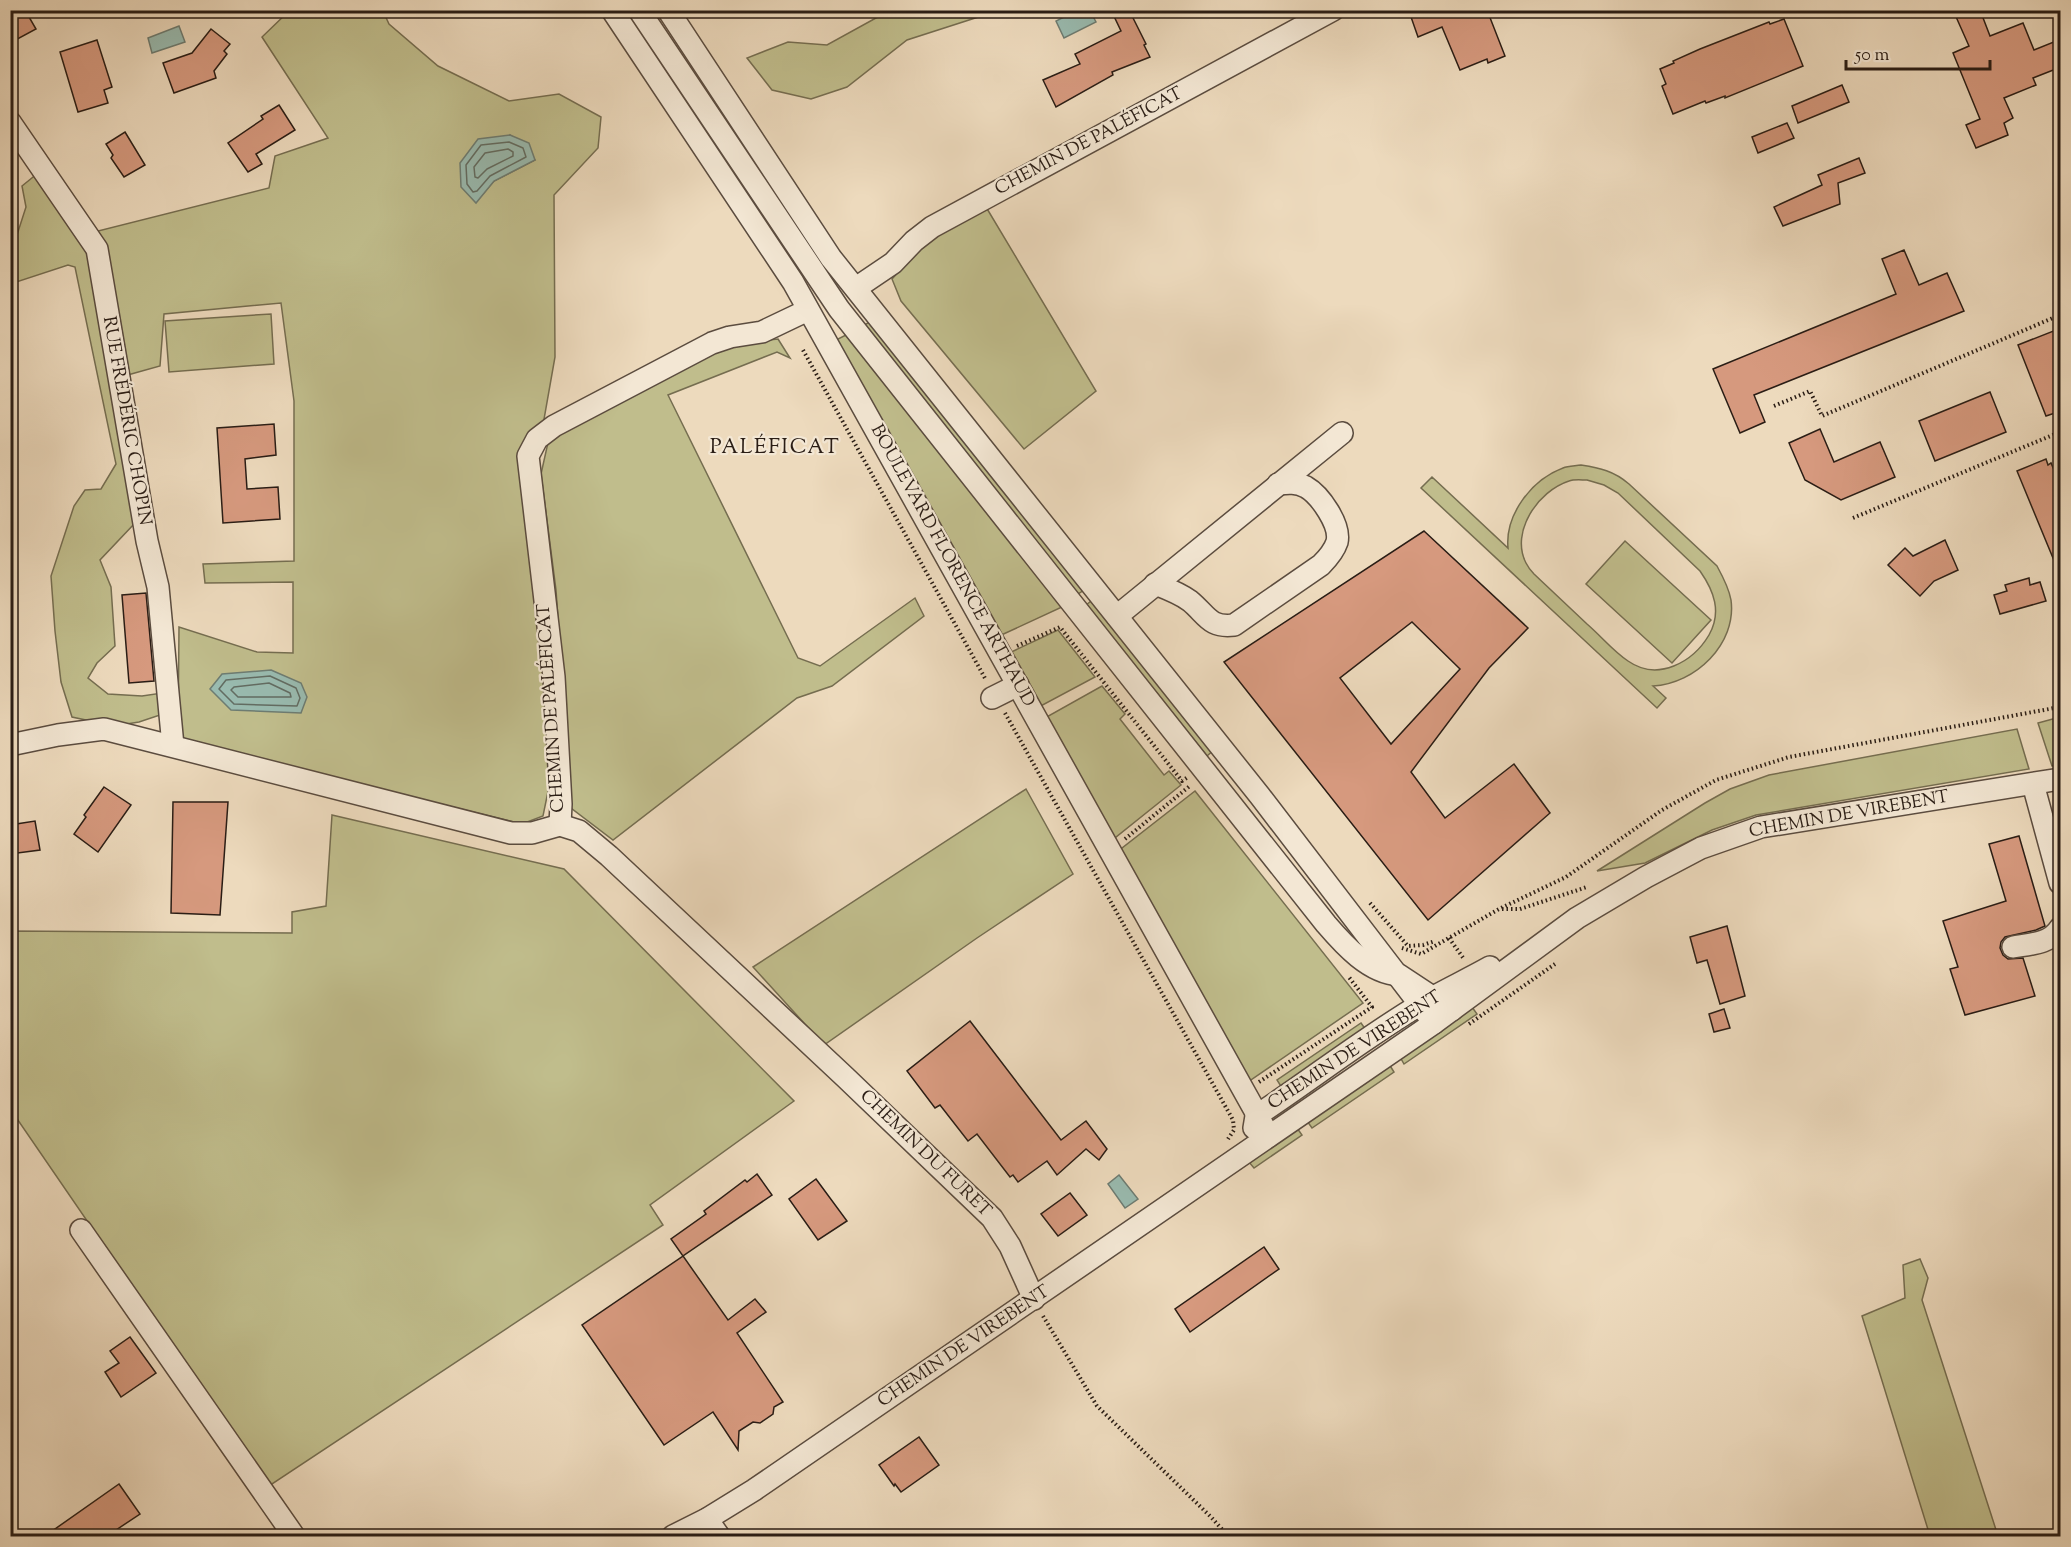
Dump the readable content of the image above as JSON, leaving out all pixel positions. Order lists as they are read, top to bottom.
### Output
{
  "streets": {
    "street": [
      "CHEMIN DE PALÉFICAT",
      "RUE FRÉDÉRIC CHOPIN",
      "BOULEVARD FLORENCE ARTHAUD",
      "CHEMIN DE VIREBENT",
      "CHEMIN DU FURET"
    ]
  },
  "crossings": [
    ["CHEMIN DE PALÉFICAT", "RUE FRÉDÉRIC CHOPIN"],
    ["CHEMIN DE PALÉFICAT", "BOULEVARD FLORENCE ARTHAUD"],
    ["CHEMIN DE PALÉFICAT", "CHEMIN DU FURET"],
    ["BOULEVARD FLORENCE ARTHAUD", "CHEMIN DE VIREBENT"],
    ["CHEMIN DE VIREBENT", "CHEMIN DU FURET"]
  ],
  "districts": ["PALÉFICAT"],
  "scale_bar": "50 m"
}
